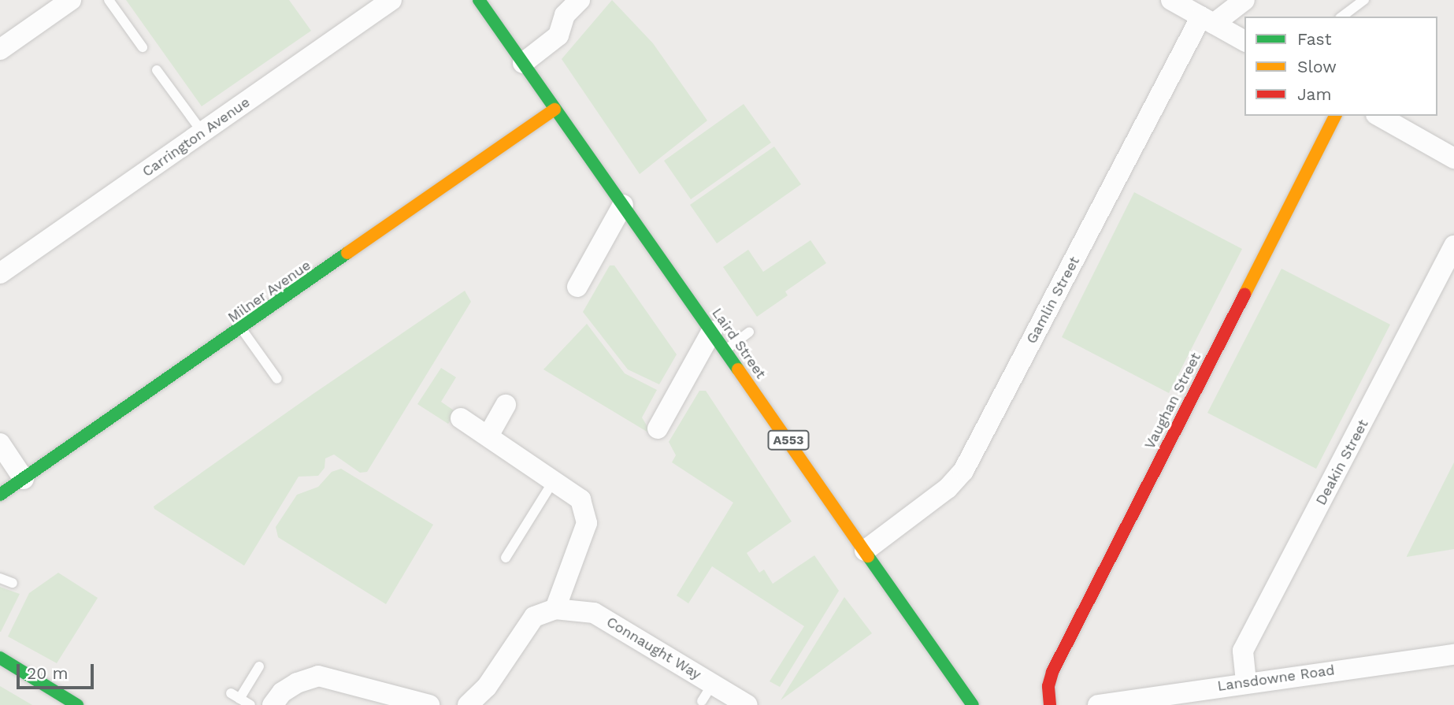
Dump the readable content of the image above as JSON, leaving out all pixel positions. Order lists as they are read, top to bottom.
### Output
{
  "streets": {
    "street": [
      "Carrington Avenue",
      "Milner Avenue",
      "Gamlin Street",
      "Laird Street",
      "Vaughan Street",
      "A553",
      "Deakin Street",
      "Connaught Way",
      "Lansdowne Road"
    ]
  },
  "crossings": [
    ["Milner Avenue", "Laird Street"],
    ["Gamlin Street", "Laird Street"],
    ["Deakin Street", "Lansdowne Road"]
  ],
  "legend": ["Fast", "Slow", "Jam"],
  "scale_bar": "20 m"
}
